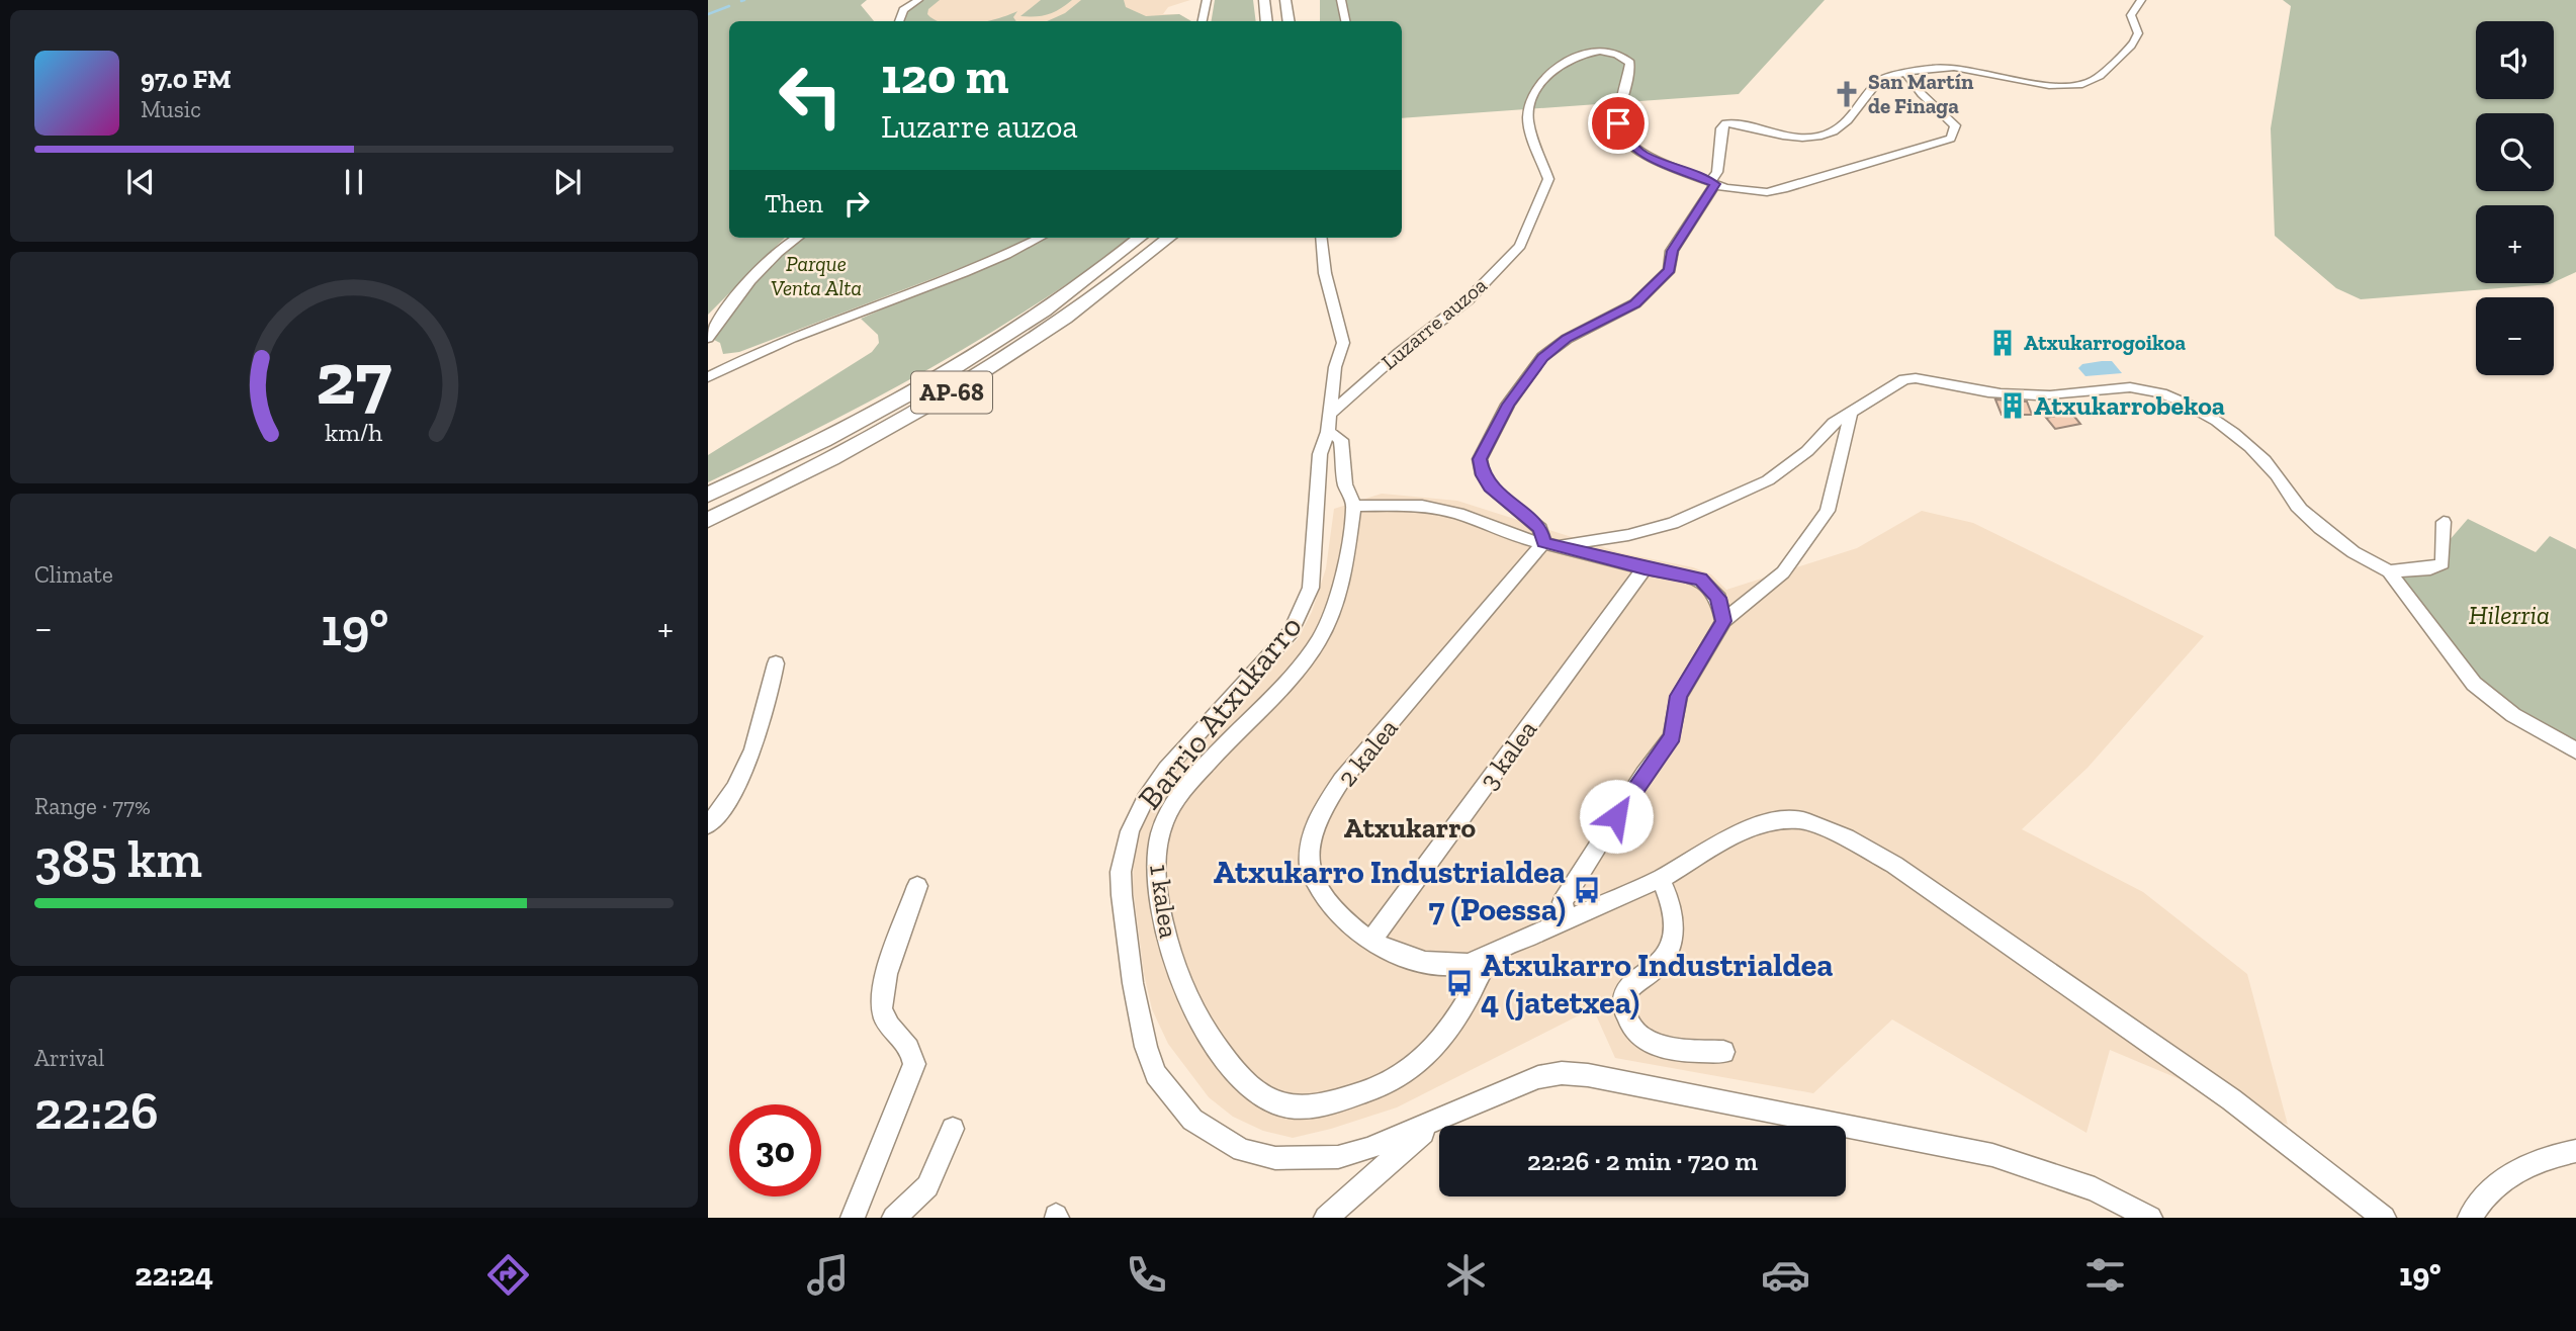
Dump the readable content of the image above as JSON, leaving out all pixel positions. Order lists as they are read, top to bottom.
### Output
{
  "streets": {
    "highway": ["AP-68"],
    "street": [
      "Luzarre auzoa",
      "Barrio Atxukarro",
      "2 kalea",
      "3 kalea",
      "1 kalea"
    ]
  },
  "crossings": [
    ["Luzarre auzoa", "Barrio Atxukarro"],
    ["2 kalea", "3 kalea"],
    ["2 kalea", "1 kalea"]
  ],
  "districts": ["Atxukarro"],
  "parks": ["Parque Venta Alta", "Hilerria"],
  "places": {
    "church": ["San Martín de Finaga"],
    "building": ["Atxukarrogoikoa", "Atxukarrobekoa"],
    "bus stop": ["Atxukarro Industrialdea 7 (Poessa)", "Atxukarro Industrialdea 4 (jatetxea)"]
  },
  "page": {
    "map_buttons": ["+", "−"],
    "turn": ["120 m", "Luzarre auzoa"],
    "song": ["97.0 FM", "Music"],
    "then": "Then",
    "tile": [
      "Climate",
      ["Range · 77%", "385 km"],
      ["Arrival", "22:26"]
    ],
    "heat": ["−", "19°", "+"],
    "limit": "30",
    "trip": "22:26 · 2 min · 720 m",
    "tabs": ["22:24", "19°"],
    "gauge": ["27", "km/h"]
  }
}
